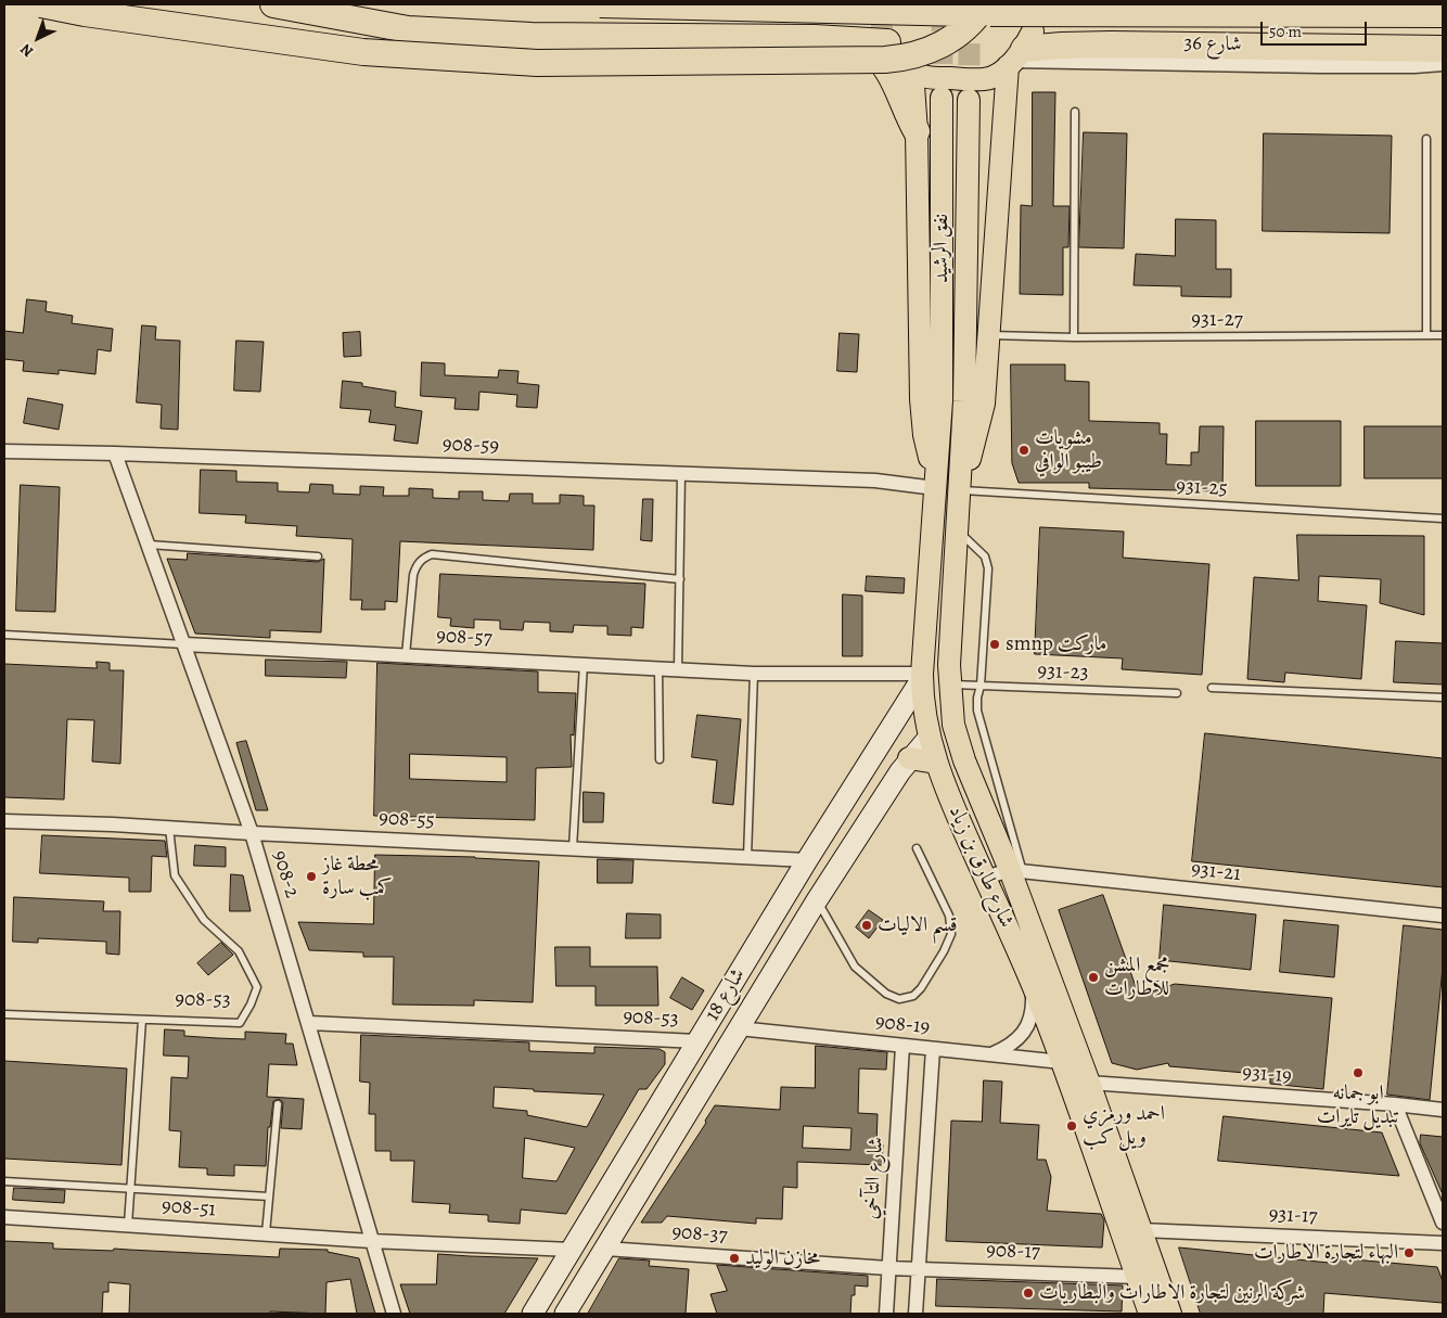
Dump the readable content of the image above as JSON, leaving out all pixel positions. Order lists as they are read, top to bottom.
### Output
{
  "streets": {
    "main road": ["نفق الرشيد", "شارع طارق بن زياد"],
    "street": [
      "شارع 36",
      "908-59",
      "908-57",
      "908-55",
      "931-21",
      "908-2",
      "شارع 18",
      "908-53",
      "908-19",
      "931-19",
      "شارع التآخي",
      "908-51",
      "931-17",
      "908-37",
      "908-17"
    ],
    "lane": ["931-27", "931-25", "931-23"]
  },
  "crossings": [
    ["نفق الرشيد", "شارع طارق بن زياد"],
    ["908-59", "شارع طارق بن زياد"],
    ["908-59", "908-2"],
    ["931-25", "شارع طارق بن زياد"],
    ["908-57", "شارع طارق بن زياد"],
    ["908-57", "908-2"],
    ["908-57", "شارع 18"],
    ["931-23", "شارع طارق بن زياد"],
    ["908-55", "908-2"],
    ["908-55", "شارع 18"],
    ["908-55", "908-53"],
    ["شارع طارق بن زياد", "931-21"],
    ["شارع طارق بن زياد", "شارع 18"],
    ["شارع طارق بن زياد", "908-19"],
    ["شارع طارق بن زياد", "931-19"],
    ["شارع طارق بن زياد", "931-17"],
    ["شارع طارق بن زياد", "908-17"],
    ["908-2", "908-53"],
    ["908-2", "908-51"],
    ["شارع 18", "908-53"],
    ["شارع 18", "908-19"],
    ["شارع 18", "908-37"],
    ["908-19", "شارع التآخي"],
    ["شارع التآخي", "908-37"],
    ["شارع التآخي", "908-17"],
    ["908-37", "908-17"]
  ],
  "places": [
    "مشويات طيبو الوافي",
    "smnp ماركت",
    "محطة غاز كمب سارة",
    "قسم الاليات",
    "مجمع المشن للاطارات",
    "ابو جمانه تبديل تايرات",
    "احمد ورمزي ويل كب",
    "البهاء لتجارة الاطارات",
    "مخازن الوليد",
    "شركة الرنين لتجارة الاطارات والبطاريات"
  ],
  "scale_bar": "50 m",
  "north": "bottom left"
}
